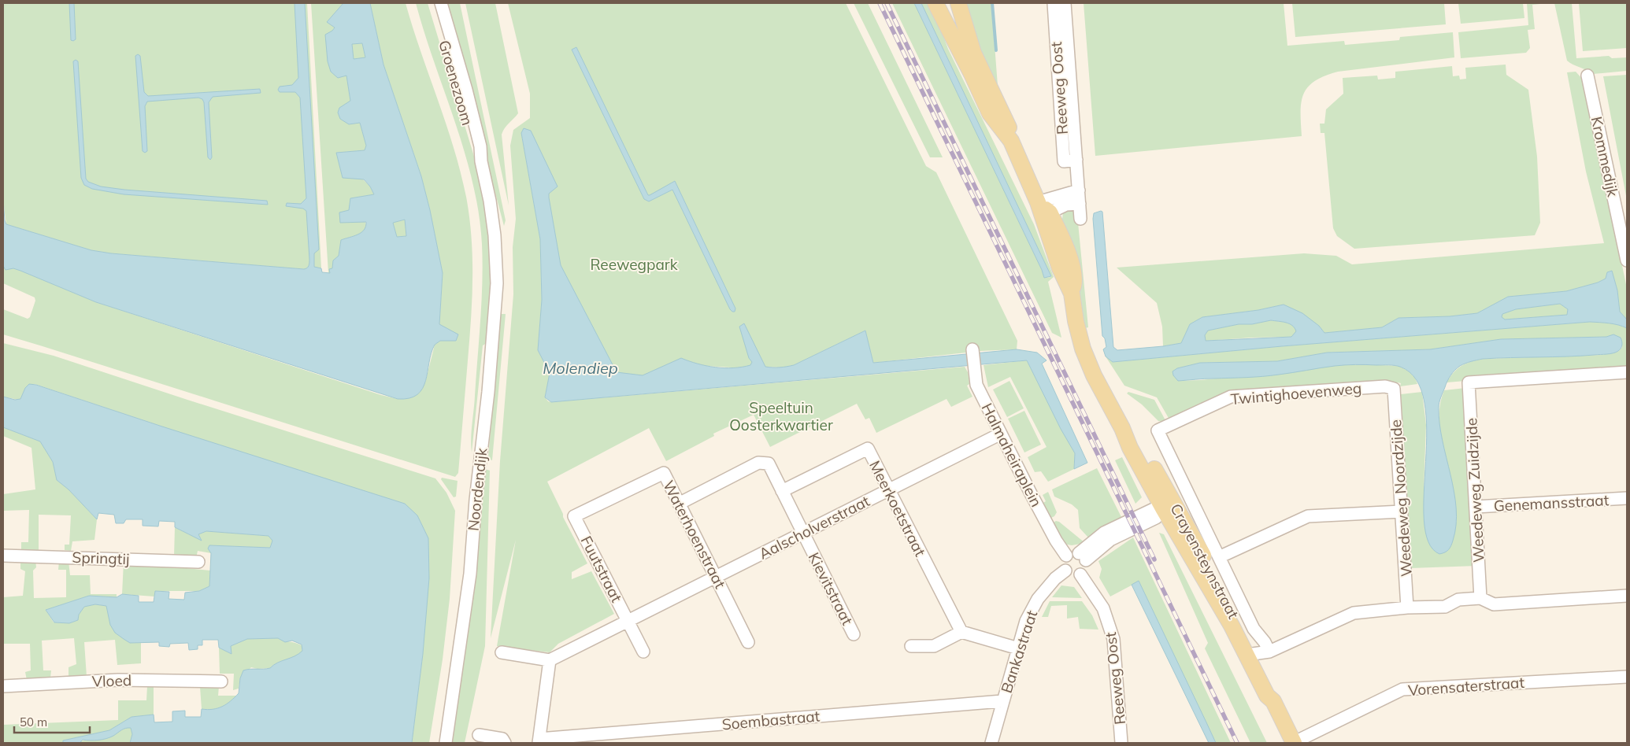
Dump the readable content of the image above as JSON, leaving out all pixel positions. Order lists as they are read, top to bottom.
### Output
{
  "streets": {
    "main road": ["Crayensteynstraat"],
    "street": [
      "Groenezoom",
      "Reeweg Oost",
      "Krommedijk",
      "Twintighoevenweg",
      "Halmaheiraplein",
      "Noordendijk",
      "Weedeweg Zuidzijde",
      "Weedeweg Noordzijde",
      "Genemansstraat",
      "Meerkoetstraat",
      "Aalscholverstraat",
      "Waterhoenstraat",
      "Springtij",
      "Fuutstraat",
      "Kievitstraat",
      "Bankastraat",
      "Vloed",
      "Vorensaterstraat",
      "Soembastraat"
    ]
  },
  "crossings": [
    ["Groenezoom", "Noordendijk"],
    ["Reeweg Oost", "Halmaheiraplein"],
    ["Reeweg Oost", "Bankastraat"],
    ["Twintighoevenweg", "Weedeweg Noordzijde"],
    ["Twintighoevenweg", "Crayensteynstraat"],
    ["Halmaheiraplein", "Aalscholverstraat"],
    ["Halmaheiraplein", "Bankastraat"],
    ["Weedeweg Zuidzijde", "Genemansstraat"],
    ["Meerkoetstraat", "Aalscholverstraat"],
    ["Meerkoetstraat", "Kievitstraat"],
    ["Aalscholverstraat", "Waterhoenstraat"],
    ["Aalscholverstraat", "Fuutstraat"],
    ["Aalscholverstraat", "Kievitstraat"],
    ["Waterhoenstraat", "Fuutstraat"],
    ["Waterhoenstraat", "Kievitstraat"],
    ["Crayensteynstraat", "Vorensaterstraat"],
    ["Bankastraat", "Soembastraat"]
  ],
  "water": ["Molendiep"],
  "parks": ["Reewegpark", "Speeltuin Oosterkwartier"],
  "scale_bar": "50 m"
}
